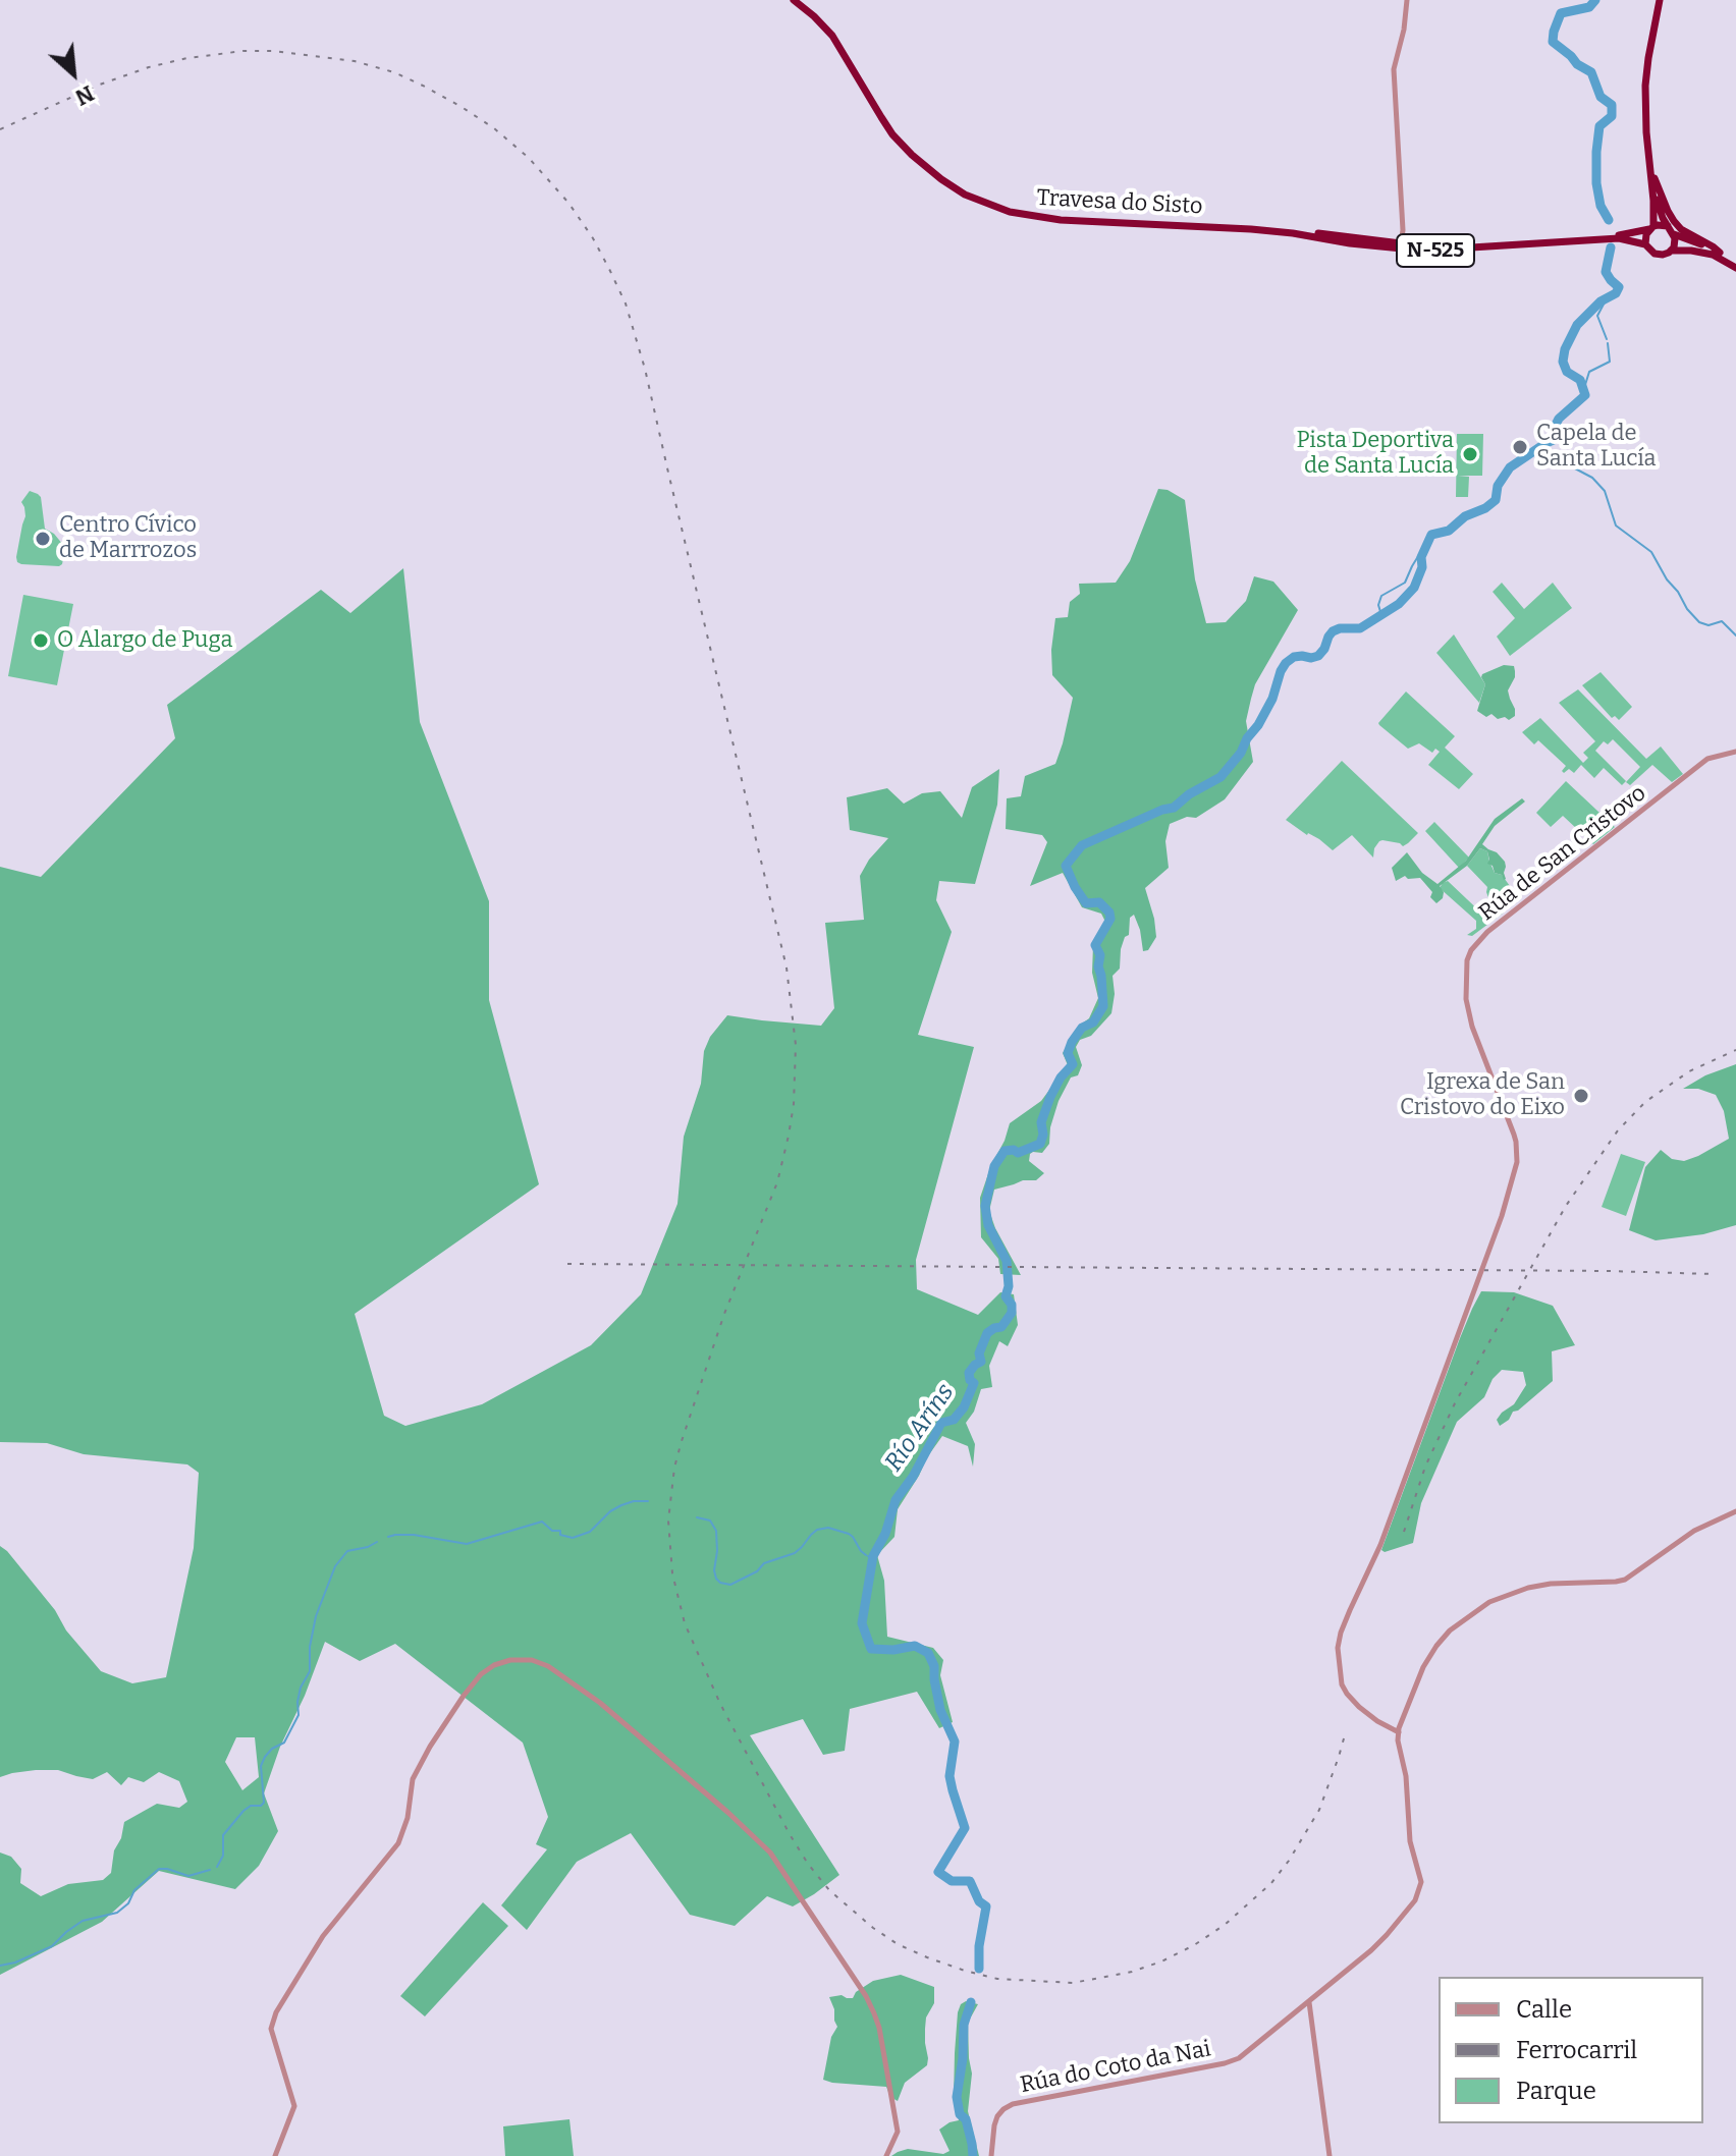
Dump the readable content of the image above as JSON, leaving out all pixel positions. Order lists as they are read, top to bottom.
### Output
{
  "streets": {
    "highway": ["Travesa do Sisto", "N-525"],
    "street": ["Rúa de San Cristovo", "Rúa do Coto da Nai"]
  },
  "crossings": [
    ["Travesa do Sisto", "N-525"],
    ["Rúa de San Cristovo", "Rúa do Coto da Nai"]
  ],
  "water": ["Río Aríns"],
  "places": [
    "Capela de Santa Lucía",
    "Pista Deportiva de Santa Lucía",
    "Centro Cívico de Marrrozos",
    "O Alargo de Puga",
    "Igrexa de San Cristovo do Eixo"
  ],
  "legend": ["Calle", "Ferrocarril", "Parque"],
  "north": "bottom right"
}
